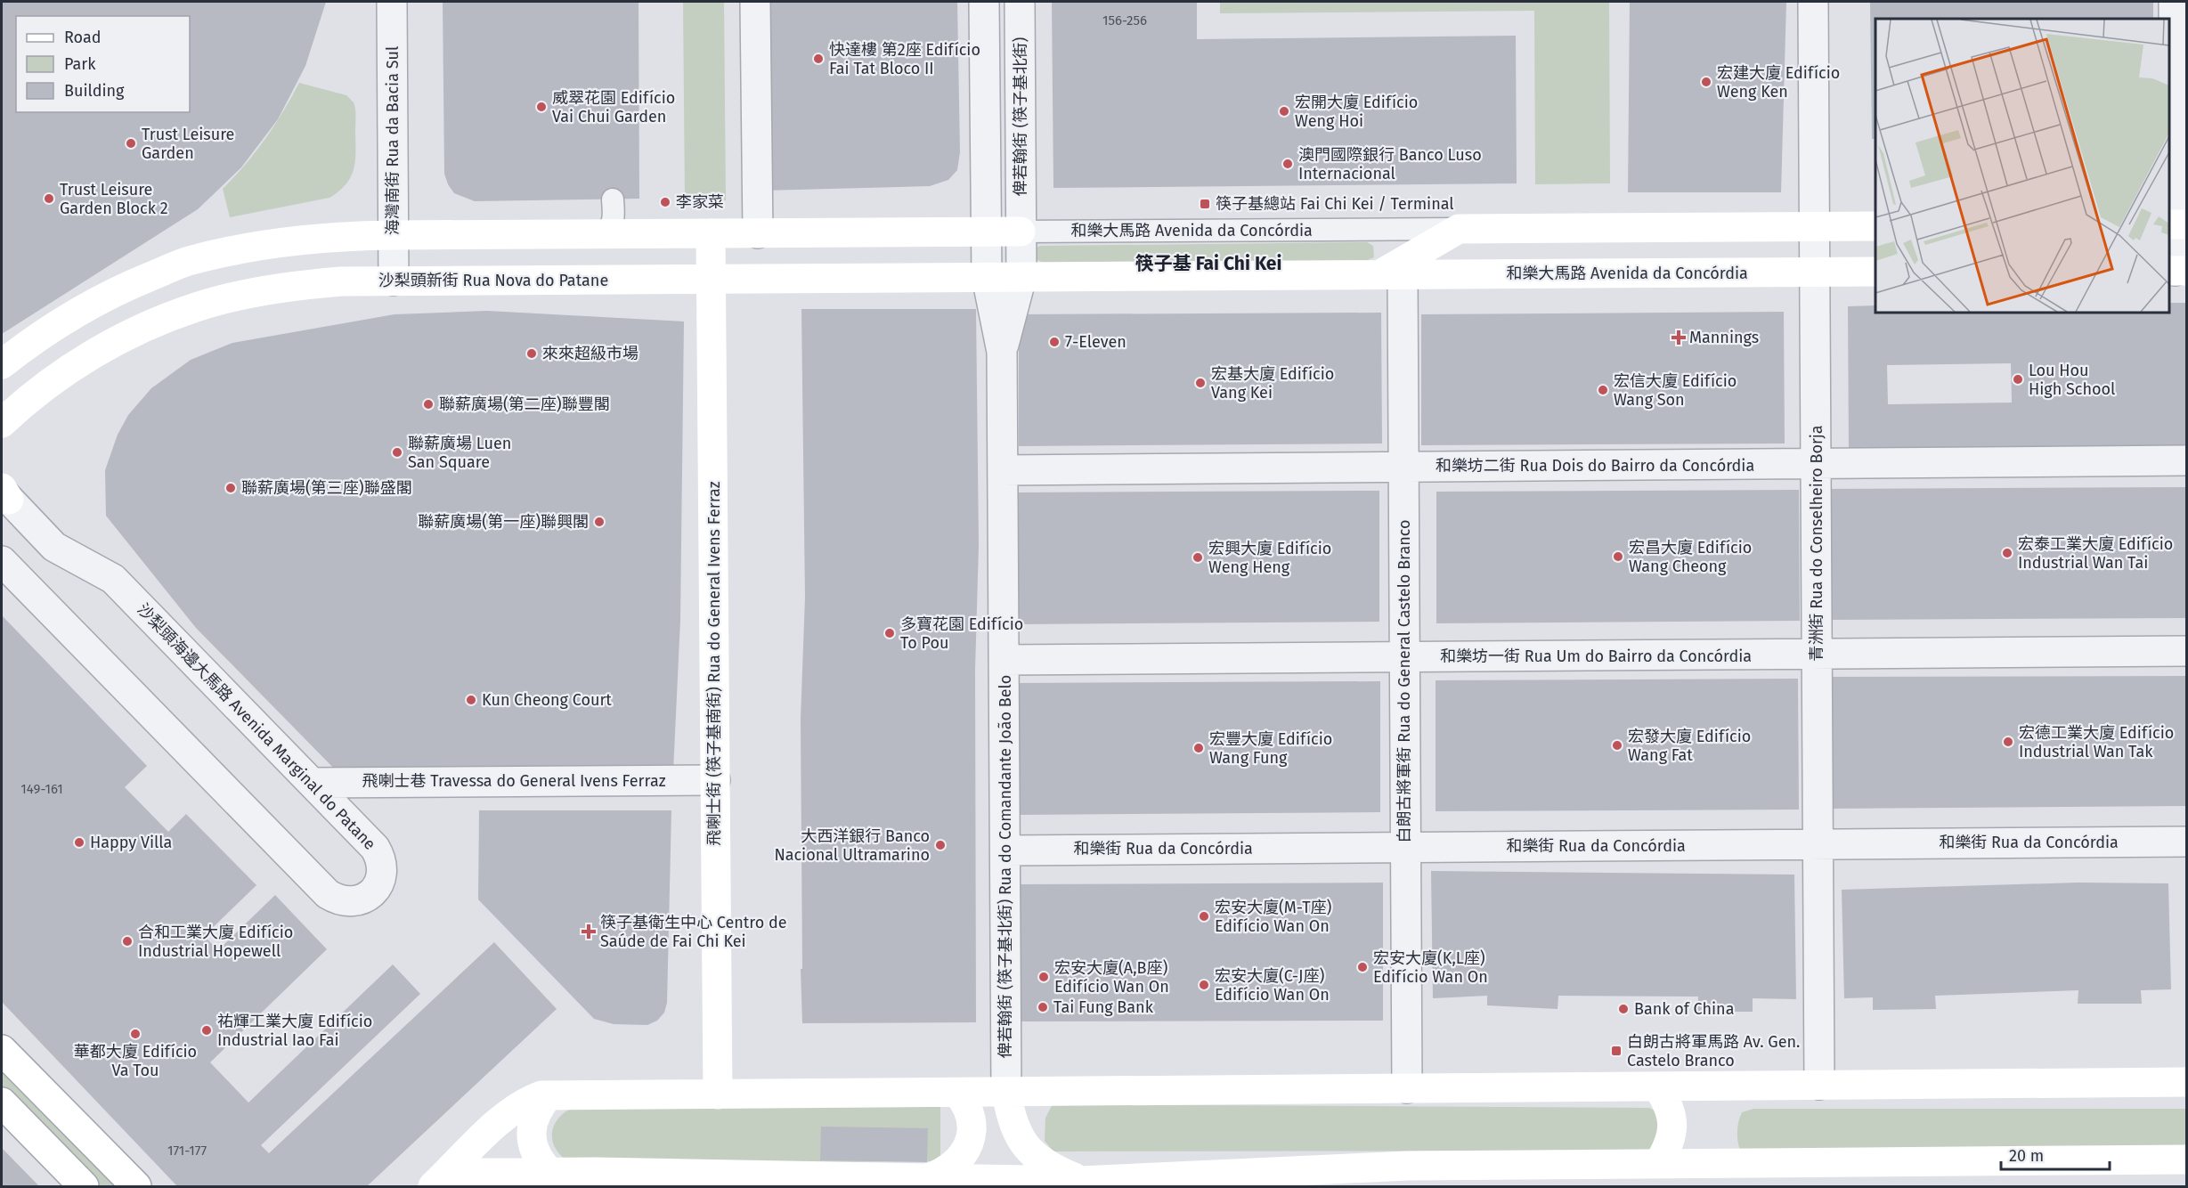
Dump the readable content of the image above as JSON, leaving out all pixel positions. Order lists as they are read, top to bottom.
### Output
{
  "streets": {
    "street": [
      "俾若翰街 (筷子基北街)",
      "海灣南街 Rua da Bacia Sul",
      "和樂大馬路 Avenida da Concórdia",
      "沙梨頭新街 Rua Nova do Patane",
      "和樂坊二街 Rua Dois do Bairro da Concórdia",
      "青洲街 Rua do Conselheiro Borja",
      "和樂坊一街 Rua Um do Bairro da Concórdia",
      "飛喇士街 (筷子基南街) Rua do General Ivens Ferraz",
      "白朗古將軍街 Rua do General Castelo Branco",
      "沙梨頭海邊大馬路 Avenida Marginal do Patane",
      "飛喇士巷 Travessa do General Ivens Ferraz",
      "和樂街 Rua da Concórdia",
      "俾若翰街 (筷子基北街) Rua do Comandante João Belo"
    ]
  },
  "crossings": [
    ["俾若翰街 (筷子基北街)", "和樂大馬路 Avenida da Concórdia"],
    ["俾若翰街 (筷子基北街)", "沙梨頭新街 Rua Nova do Patane"],
    ["俾若翰街 (筷子基北街)", "俾若翰街 (筷子基北街) Rua do Comandante João Belo"],
    ["海灣南街 Rua da Bacia Sul", "沙梨頭新街 Rua Nova do Patane"],
    ["和樂大馬路 Avenida da Concórdia", "沙梨頭新街 Rua Nova do Patane"],
    ["和樂大馬路 Avenida da Concórdia", "青洲街 Rua do Conselheiro Borja"],
    ["和樂大馬路 Avenida da Concórdia", "白朗古將軍街 Rua do General Castelo Branco"],
    ["沙梨頭新街 Rua Nova do Patane", "飛喇士街 (筷子基南街) Rua do General Ivens Ferraz"],
    ["和樂坊二街 Rua Dois do Bairro da Concórdia", "青洲街 Rua do Conselheiro Borja"],
    ["和樂坊二街 Rua Dois do Bairro da Concórdia", "白朗古將軍街 Rua do General Castelo Branco"],
    ["和樂坊二街 Rua Dois do Bairro da Concórdia", "俾若翰街 (筷子基北街) Rua do Comandante João Belo"],
    ["青洲街 Rua do Conselheiro Borja", "和樂坊一街 Rua Um do Bairro da Concórdia"],
    ["青洲街 Rua do Conselheiro Borja", "和樂街 Rua da Concórdia"],
    ["和樂坊一街 Rua Um do Bairro da Concórdia", "白朗古將軍街 Rua do General Castelo Branco"],
    ["和樂坊一街 Rua Um do Bairro da Concórdia", "俾若翰街 (筷子基北街) Rua do Comandante João Belo"],
    ["飛喇士街 (筷子基南街) Rua do General Ivens Ferraz", "飛喇士巷 Travessa do General Ivens Ferraz"],
    ["白朗古將軍街 Rua do General Castelo Branco", "和樂街 Rua da Concórdia"],
    ["沙梨頭海邊大馬路 Avenida Marginal do Patane", "飛喇士巷 Travessa do General Ivens Ferraz"],
    ["和樂街 Rua da Concórdia", "俾若翰街 (筷子基北街) Rua do Comandante João Belo"]
  ],
  "districts": ["筷子基 Fai Chi Kei"],
  "places": {
    "other": [
      "快達樓 第2座 Edifício Fai Tat Bloco II",
      "宏建大廈 Edifício Weng Ken",
      "威翠花園 Edifício Vai Chui Garden",
      "宏開大廈 Edifício Weng Hoi",
      "Trust Leisure Garden",
      "澳門國際銀行 Banco Luso Internacional",
      "Trust Leisure Garden Block 2",
      "李家菜",
      "7-Eleven",
      "來來超級市場",
      "Lou Hou High School",
      "宏基大廈 Edifício Vang Kei",
      "宏信大廈 Edifício Wang Son",
      "聯薪廣場(第二座)聯豐閣",
      "聯薪廣場 Luen San Square",
      "聯薪廣場(第三座)聯盛閣",
      "聯薪廣場(第一座)聯興閣",
      "宏泰工業大廈 Edifício Industrial Wan Tai",
      "宏昌大廈 Edifício Wang Cheong",
      "宏興大廈 Edifício Weng Heng",
      "多寶花園 Edifício To Pou",
      "Kun Cheong Court",
      "宏德工業大廈 Edifício Industrial Wan Tak",
      "宏發大廈 Edifício Wang Fat",
      "宏豐大廈 Edifício Wang Fung",
      "Happy Villa",
      "大西洋銀行 Banco Nacional Ultramarino",
      "宏安大廈(M-T座) Edifício Wan On",
      "合和工業大廈 Edifício Industrial Hopewell",
      "宏安大廈(K,L座) Edifício Wan On",
      "宏安大廈(A,B座) Edifício Wan On",
      "宏安大廈(C-J座) Edifício Wan On",
      "Tai Fung Bank",
      "Bank of China",
      "祐輝工業大廈 Edifício Industrial Iao Fai",
      "華都大廈 Edifício Va Tou"
    ],
    "transit": ["筷子基總站 Fai Chi Kei / Terminal", "白朗古將軍馬路 Av. Gen. Castelo Branco"],
    "health": ["Mannings", "筷子基衛生中心 Centro de Saúde de Fai Chi Kei"]
  },
  "house_numbers": ["156-256", "149-161", "171-177"],
  "legend": ["Road", "Park", "Building"],
  "scale_bar": "20 m"
}
